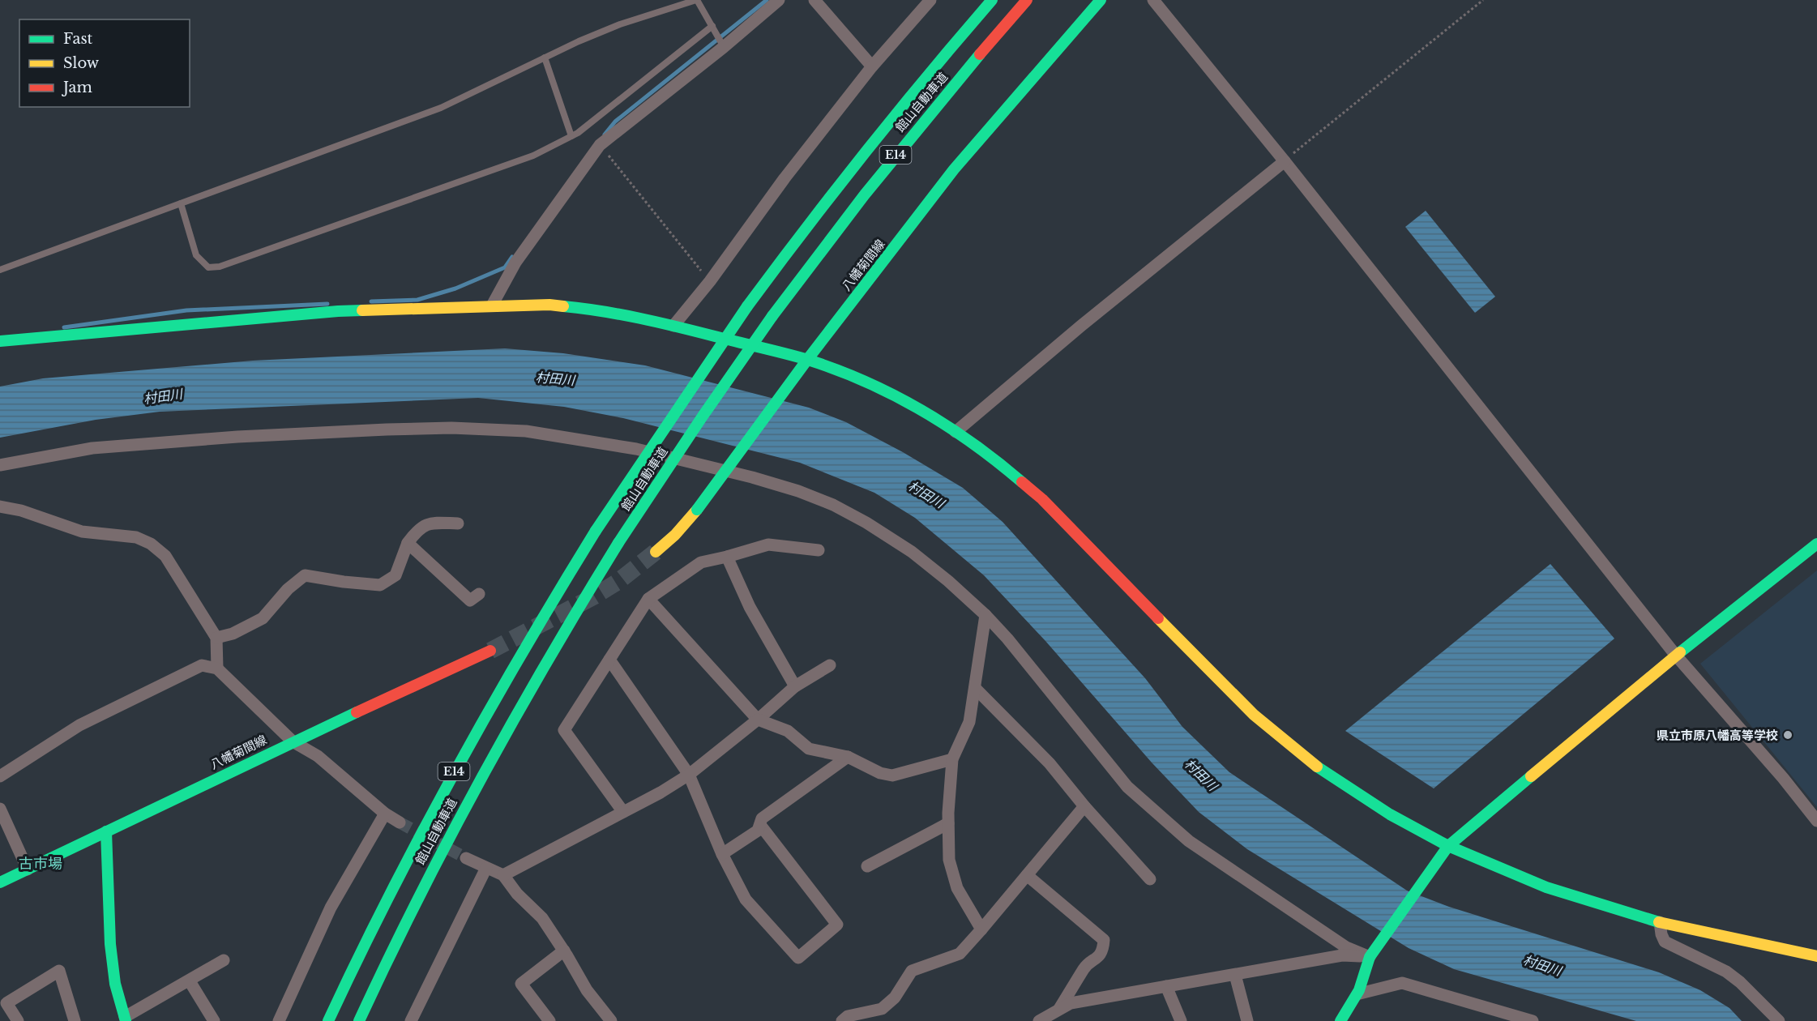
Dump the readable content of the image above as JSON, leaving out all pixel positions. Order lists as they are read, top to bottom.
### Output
{
  "streets": {
    "main road": ["館山自動車道", "E14", "八幡菊間線"]
  },
  "districts": ["古市場"],
  "water": ["村田川"],
  "places": ["県立市原八幡高等学校"],
  "legend": ["Fast", "Slow", "Jam"]
}
